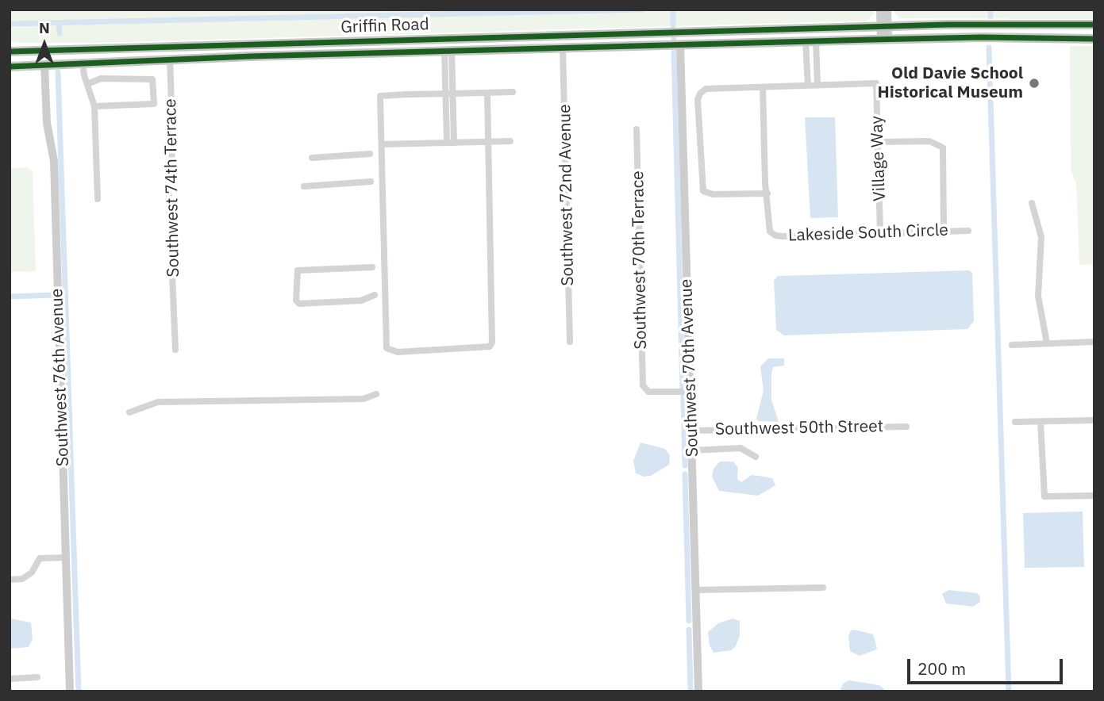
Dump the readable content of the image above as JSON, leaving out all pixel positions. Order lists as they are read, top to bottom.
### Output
{
  "streets": {
    "main road": ["Griffin Road"],
    "street": [
      "Village Way",
      "Southwest 74th Terrace",
      "Southwest 72nd Avenue",
      "Lakeside South Circle",
      "Southwest 70th Terrace",
      "Southwest 70th Avenue",
      "Southwest 76th Avenue",
      "Southwest 50th Street"
    ]
  },
  "crossings": [
    ["Griffin Road", "Southwest 74th Terrace"],
    ["Griffin Road", "Southwest 72nd Avenue"],
    ["Griffin Road", "Southwest 70th Avenue"],
    ["Griffin Road", "Southwest 76th Avenue"],
    ["Village Way", "Lakeside South Circle"],
    ["Southwest 70th Terrace", "Southwest 70th Avenue"],
    ["Southwest 70th Avenue", "Southwest 50th Street"]
  ],
  "places": ["Old Davie School Historical Museum"],
  "scale_bar": "200 m",
  "north": "top"
}
